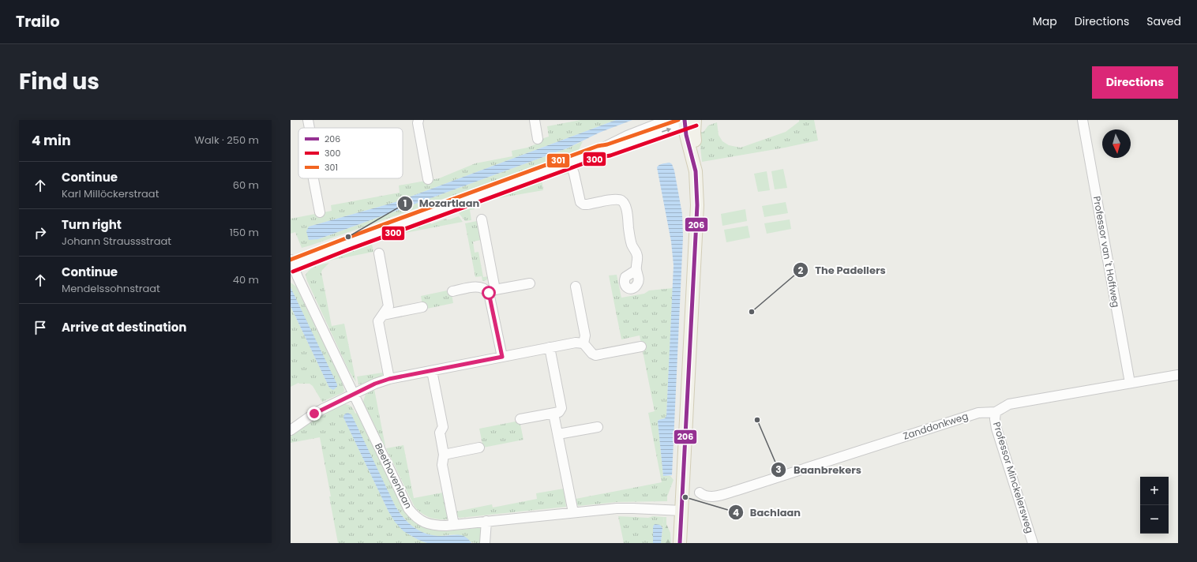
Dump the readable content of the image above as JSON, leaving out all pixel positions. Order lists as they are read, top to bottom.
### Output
{
  "streets": {
    "street": [
      "Professor van 't Hoffweg",
      "Zanddonkweg",
      "Beethovenlaan",
      "Professor Minckelersweg"
    ]
  },
  "crossings": [
    ["Professor van 't Hoffweg", "Zanddonkweg"],
    ["Zanddonkweg", "Professor Minckelersweg"]
  ],
  "places": [
    "Mozartlaan",
    "The Padellers",
    "Baanbrekers",
    "Bachlaan"
  ],
  "lines": ["transit line 206", "transit line 301", "transit line 300"],
  "legend": ["206", "300", "301"],
  "north": "bottom",
  "page": {
    "header": "Trailo",
    "nav": ["Map", "Directions", "Saved"],
    "title": "Find us",
    "buttons": "Directions",
    "heading": ["4 min", "Walk · 250 m"],
    "list": [
      ["Continue", "Karl Millöckerstraat", "60 m"],
      ["Turn right", "Johann Straussstraat", "150 m"],
      ["Continue", "Mendelssohnstraat", "40 m"],
      "Arrive at destination"
    ],
    "map_buttons": ["+", "−"]
  }
}
